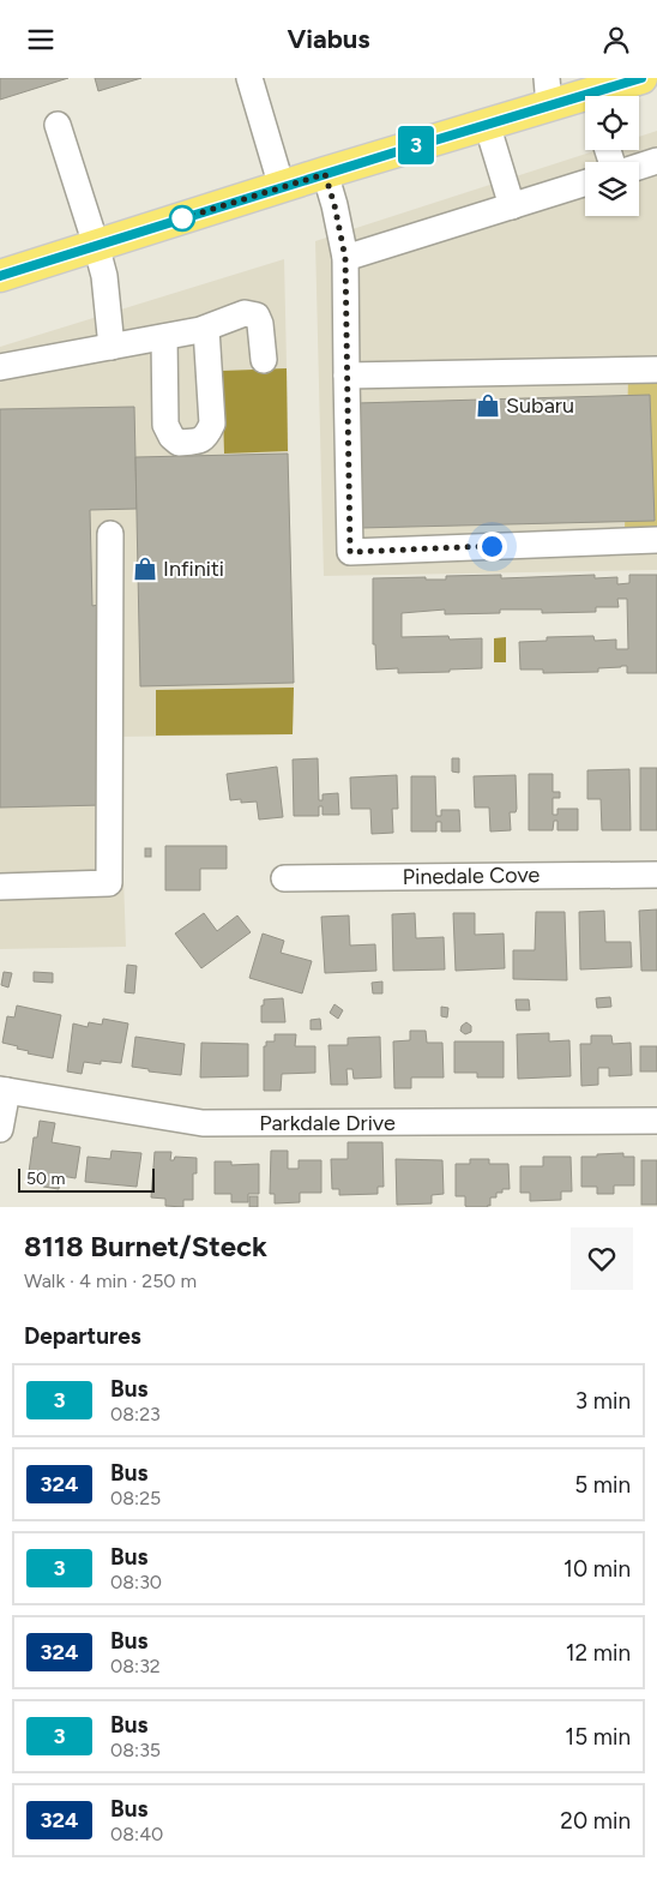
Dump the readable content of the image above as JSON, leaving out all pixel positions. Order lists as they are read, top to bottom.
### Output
{
  "streets": {
    "street": ["Pinedale Cove", "Parkdale Drive"]
  },
  "places": {
    "shop": ["Subaru", "Infiniti"]
  },
  "lines": ["bus line 3"],
  "scale_bar": "50 m",
  "page": {
    "header": "Viabus",
    "on_map": "3",
    "scale": "50 m",
    "heading": [
      ["8118 Burnet/Steck", "Walk · 4 min · 250 m"],
      "Departures"
    ],
    "list": [
      {
        "mark": "3",
        "name": "Bus",
        "note": "08:23",
        "value": "3 min"
      },
      {
        "mark": "324",
        "name": "Bus",
        "note": "08:25",
        "value": "5 min"
      },
      {
        "mark": "3",
        "name": "Bus",
        "note": "08:30",
        "value": "10 min"
      },
      {
        "mark": "324",
        "name": "Bus",
        "note": "08:32",
        "value": "12 min"
      },
      {
        "mark": "3",
        "name": "Bus",
        "note": "08:35",
        "value": "15 min"
      },
      {
        "mark": "324",
        "name": "Bus",
        "note": "08:40",
        "value": "20 min"
      }
    ]
  }
}
